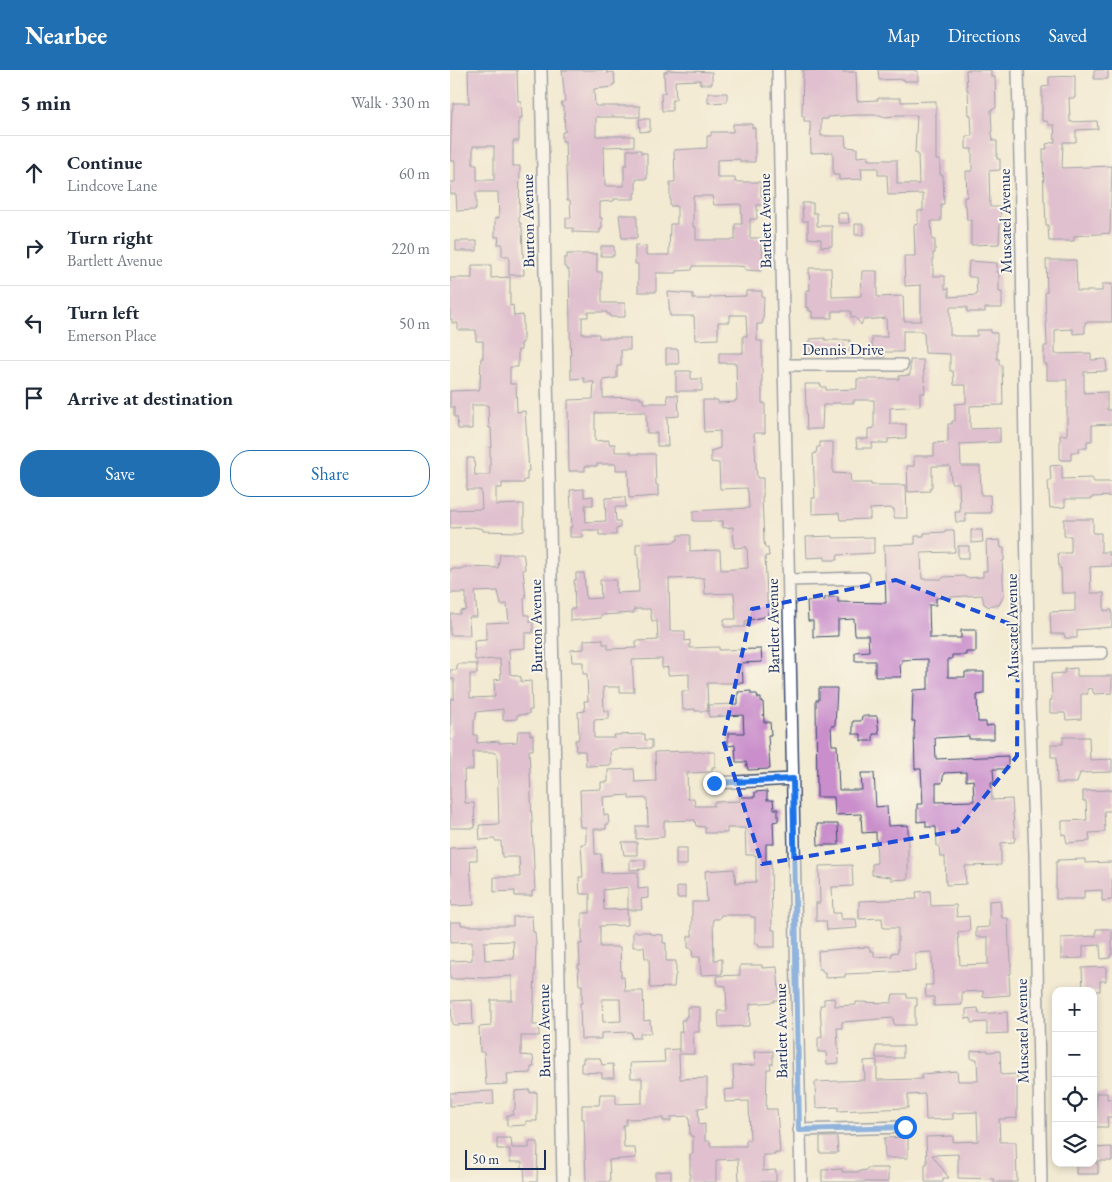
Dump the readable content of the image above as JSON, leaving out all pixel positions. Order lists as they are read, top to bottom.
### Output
{
  "streets": {
    "street": [
      "Burton Avenue",
      "Bartlett Avenue",
      "Muscatel Avenue",
      "Dennis Drive"
    ]
  },
  "crossings": [
    ["Bartlett Avenue", "Dennis Drive"]
  ],
  "scale_bar": "50 m",
  "page": {
    "header": "Nearbee",
    "nav": ["Map", "Directions", "Saved"],
    "heading": ["5 min", "Walk · 330 m"],
    "list": [
      ["Continue", "Lindcove Lane", "60 m"],
      ["Turn right", "Bartlett Avenue", "220 m"],
      ["Turn left", "Emerson Place", "50 m"],
      "Arrive at destination"
    ],
    "buttons": ["Save", "Share"],
    "map_buttons": ["+", "−"],
    "scale": "50 m"
  }
}
